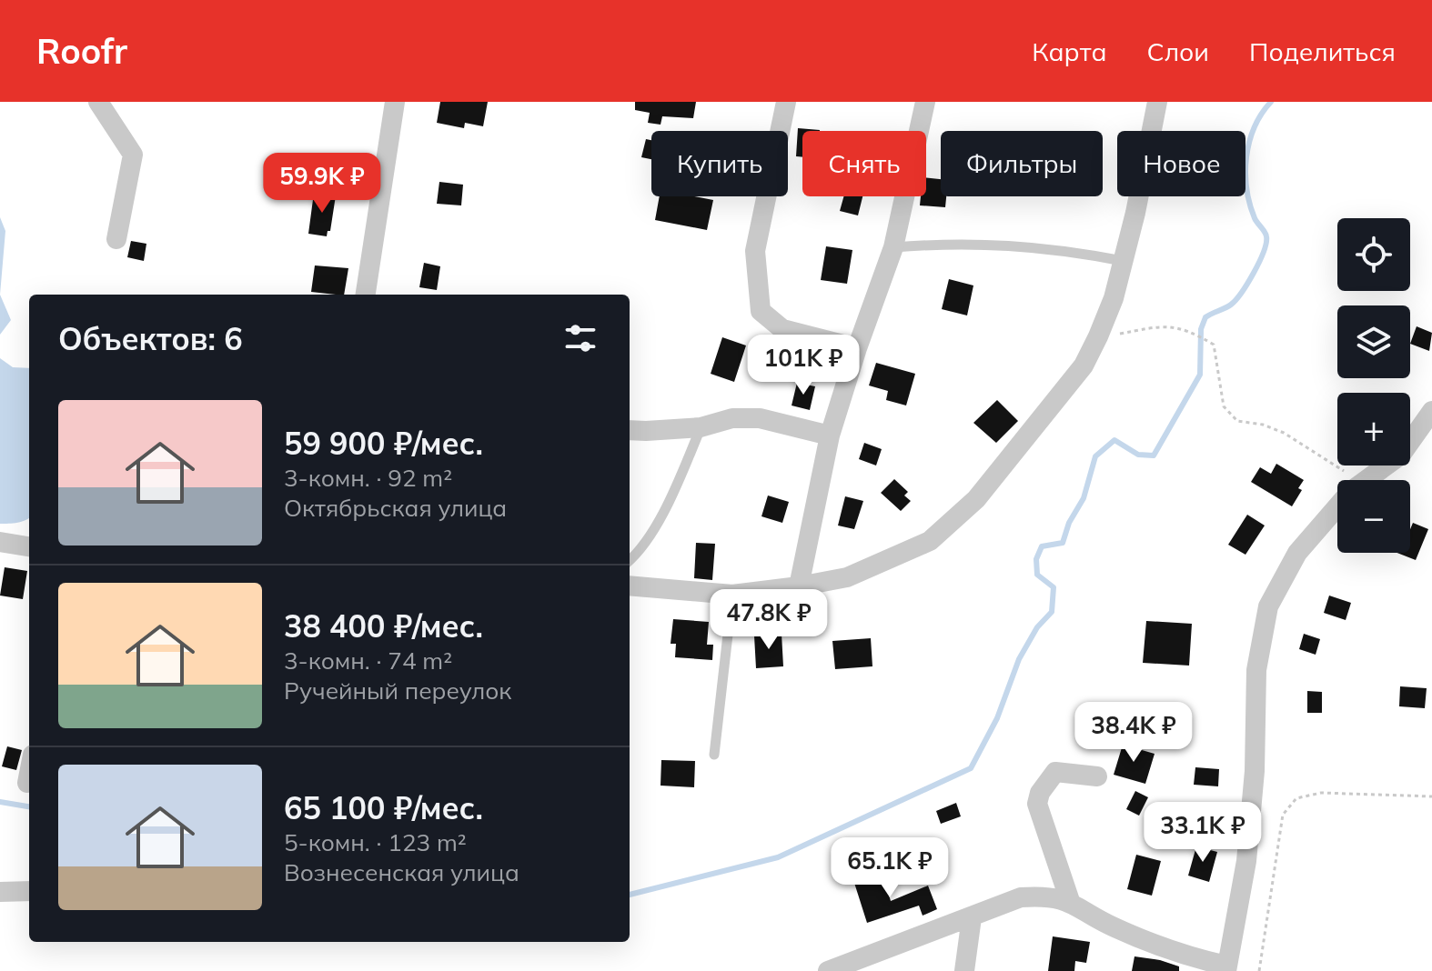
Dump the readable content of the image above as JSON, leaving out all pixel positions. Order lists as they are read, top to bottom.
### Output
{
  "page": {
    "header": "Roofr",
    "nav": ["Карта", "Слои", "Поделиться"],
    "chip": [
      "Купить",
      "Снять",
      "Фильтры",
      "Новое"
    ],
    "price": [
      "59.9K ₽",
      "101K ₽",
      "47.8K ₽",
      "38.4K ₽",
      "33.1K ₽",
      "65.1K ₽"
    ],
    "map_buttons": ["+", "−"],
    "heading": "Объектов: 6",
    "list": [
      {
        "name": "59 900 ₽/мес.",
        "note": "3-комн. · 92 m² · Октябрьская улица"
      },
      {
        "name": "38 400 ₽/мес.",
        "note": "3-комн. · 74 m² · Ручейный переулок"
      },
      {
        "name": "65 100 ₽/мес.",
        "note": "5-комн. · 123 m² · Вознесенская улица"
      }
    ]
  }
}
